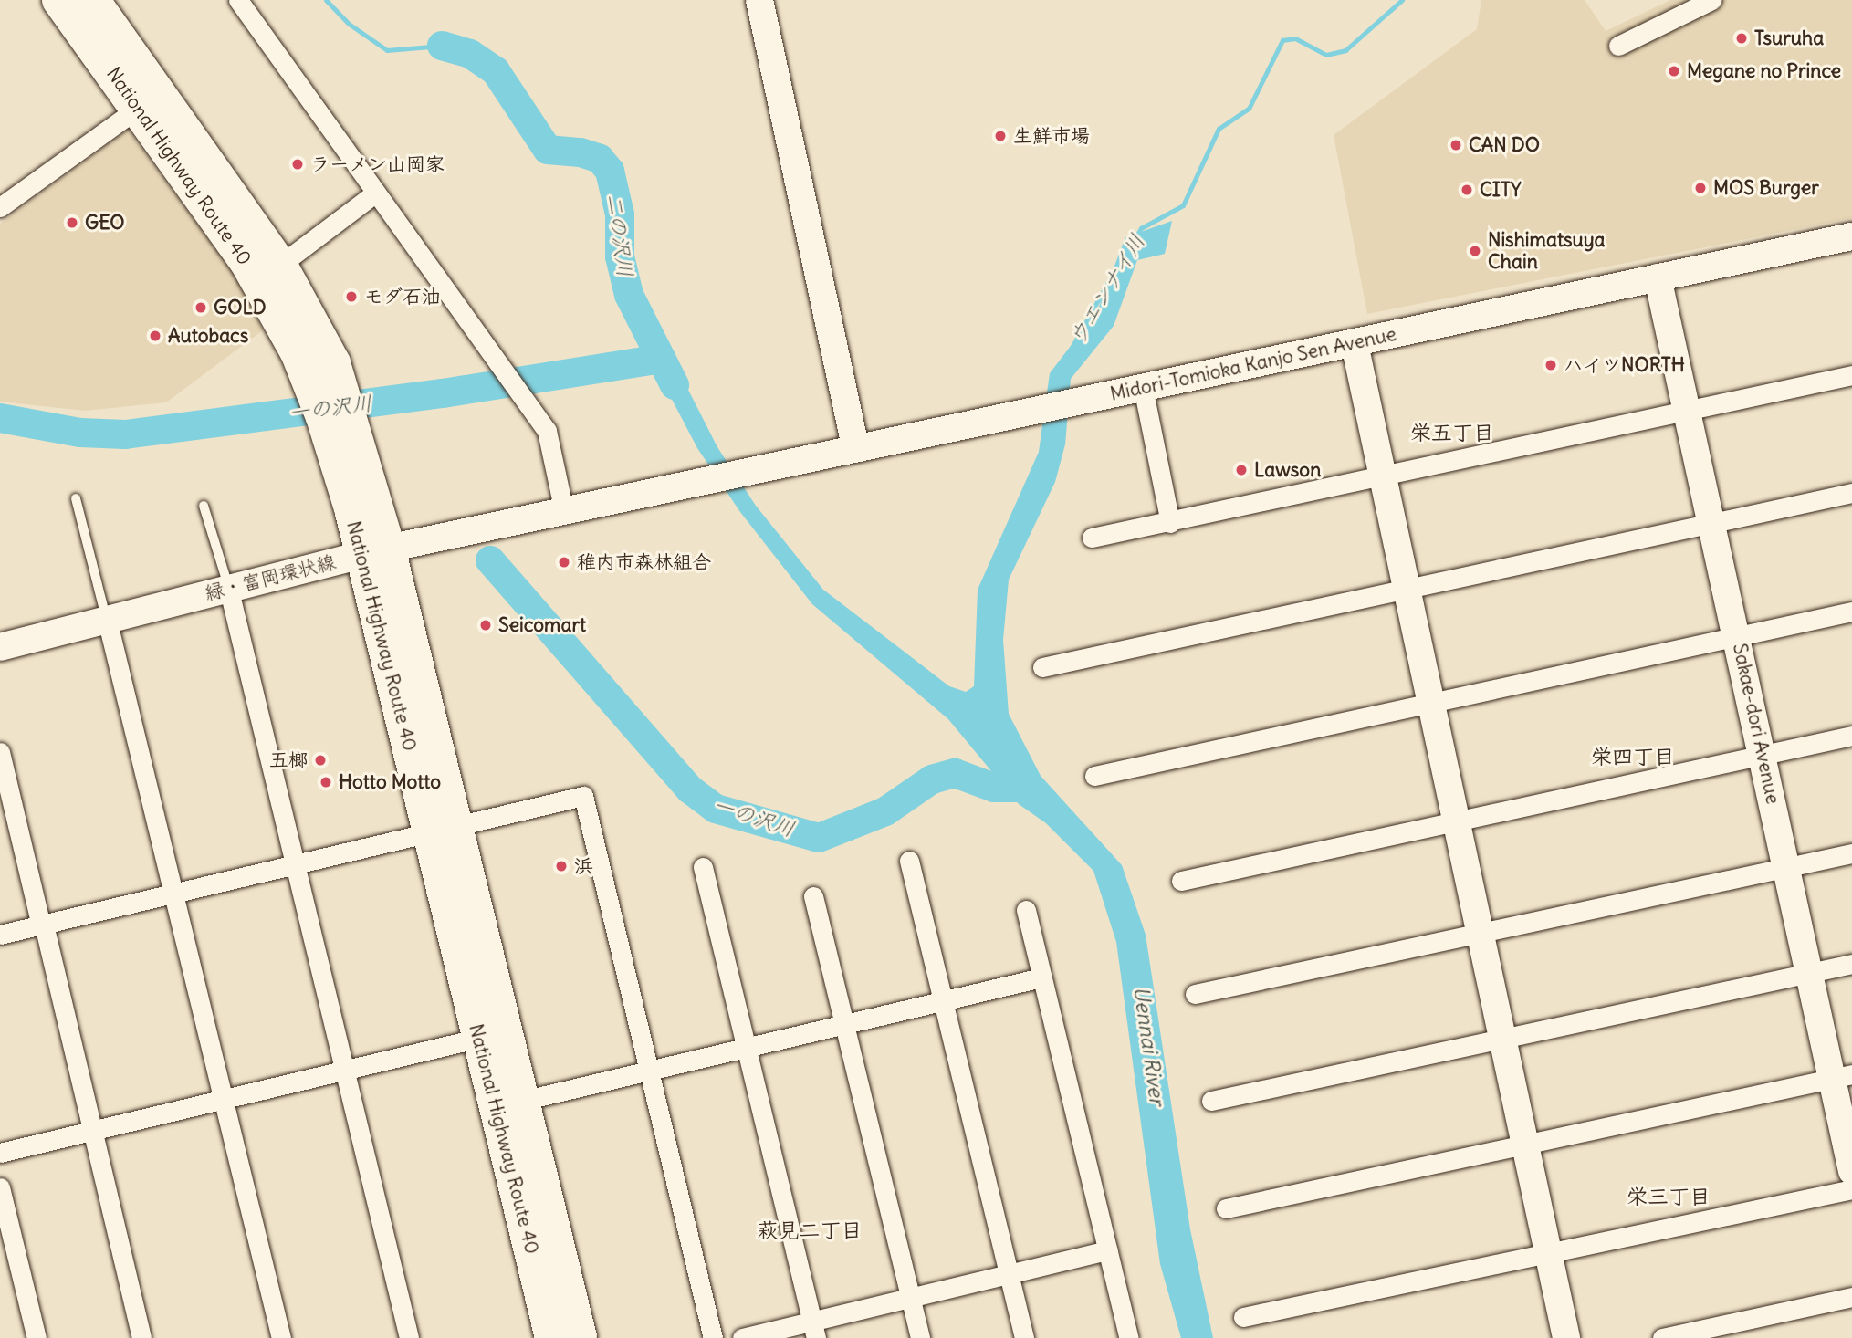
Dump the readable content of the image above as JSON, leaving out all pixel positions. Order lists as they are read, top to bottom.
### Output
{
  "streets": {
    "highway": ["National Highway Route 40"],
    "street": ["Midori-Tomioka Kanjo Sen Avenue", "緑・富岡環状線", "Sakae-dori Avenue"]
  },
  "crossings": [
    ["National Highway Route 40", "緑・富岡環状線"],
    ["Midori-Tomioka Kanjo Sen Avenue", "緑・富岡環状線"],
    ["Midori-Tomioka Kanjo Sen Avenue", "Sakae-dori Avenue"]
  ],
  "districts": [
    "栄五丁目",
    "栄四丁目",
    "栄三丁目",
    "萩見二丁目"
  ],
  "water": [
    "二の沢川",
    "ウエンナイ川",
    "一の沢川",
    "Uennai River"
  ],
  "places": [
    "Tsuruha",
    "Megane no Prince",
    "生鮮市場",
    "CAN DO",
    "ラーメン山岡家",
    "MOS Burger",
    "CITY",
    "GEO",
    "Nishimatsuya Chain",
    "モダ石油",
    "GOLD",
    "Autobacs",
    "ハイツNORTH",
    "Lawson",
    "稚内市森林組合",
    "Seicomart",
    "五榔",
    "Hotto Motto",
    "浜"
  ]
}
